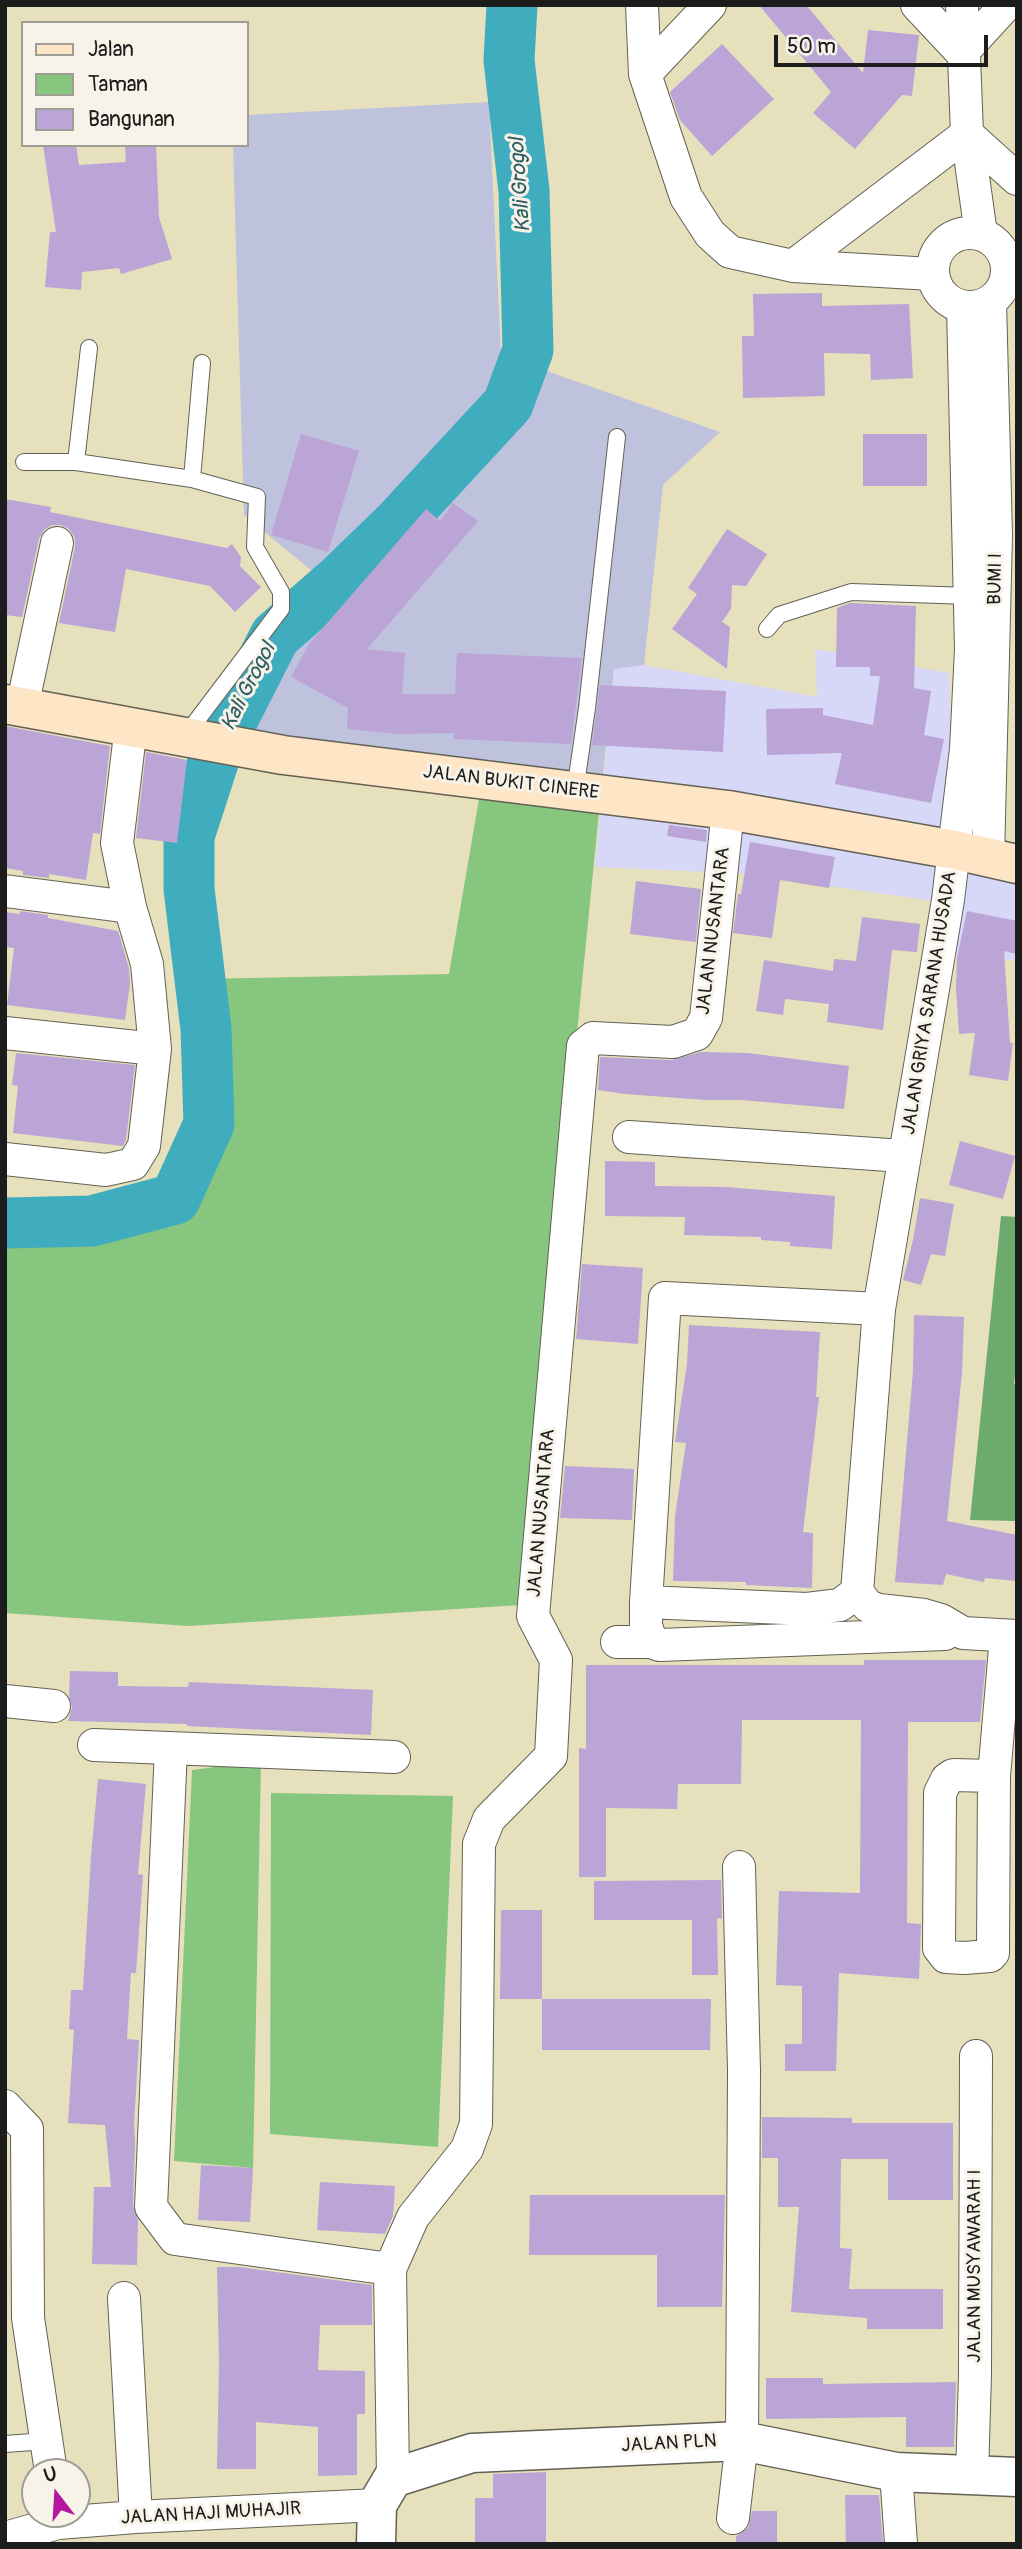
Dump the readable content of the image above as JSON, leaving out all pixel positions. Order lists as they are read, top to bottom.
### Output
{
  "streets": {
    "main road": ["JALAN BUKIT CINERE"],
    "street": [
      "BUMI I",
      "JALAN NUSANTARA",
      "JALAN GRIYA SARANA HUSADA",
      "JALAN MUSYAWARAH I",
      "JALAN PLN",
      "JALAN HAJI MUHAJIR"
    ]
  },
  "crossings": [
    ["BUMI I", "JALAN BUKIT CINERE"],
    ["BUMI I", "JALAN GRIYA SARANA HUSADA"],
    ["JALAN BUKIT CINERE", "JALAN NUSANTARA"],
    ["JALAN BUKIT CINERE", "JALAN GRIYA SARANA HUSADA"],
    ["JALAN MUSYAWARAH I", "JALAN PLN"],
    ["JALAN PLN", "JALAN HAJI MUHAJIR"]
  ],
  "water": ["Kali Grogol"],
  "legend": ["Jalan", "Taman", "Bangunan"],
  "scale_bar": "50 m",
  "north": "top"
}
